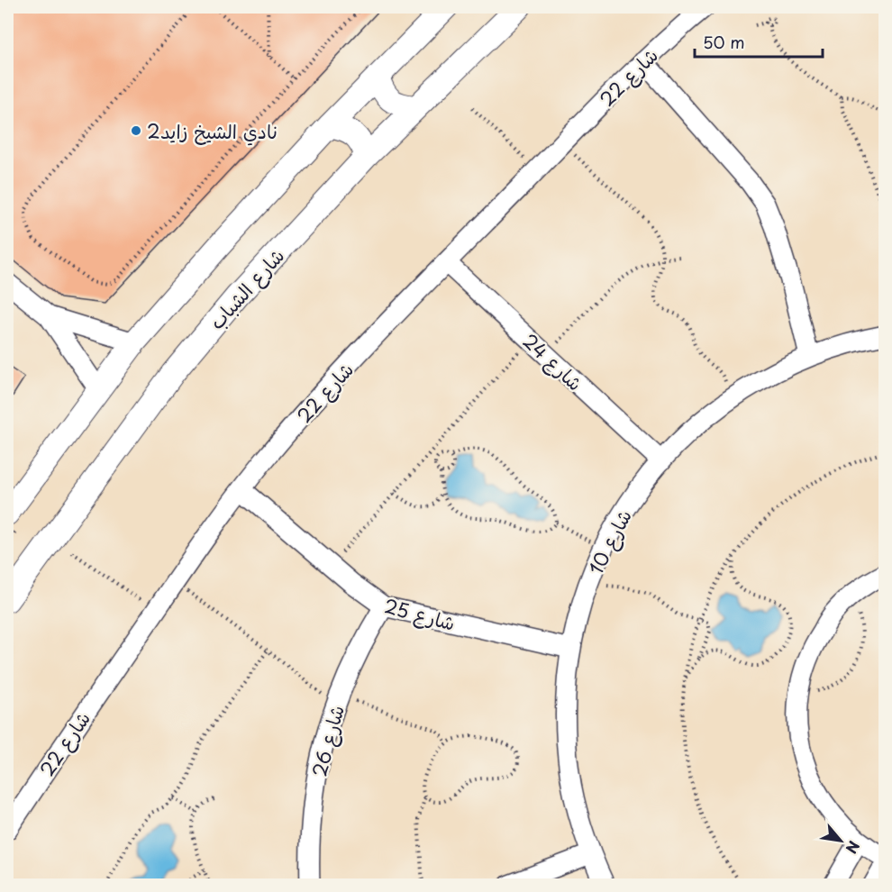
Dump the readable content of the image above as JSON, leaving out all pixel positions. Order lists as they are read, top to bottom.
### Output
{
  "streets": {
    "street": [
      "شارع 22",
      "شارع الشباب",
      "شارع 24",
      "شارع 10",
      "شارع 25",
      "شارع 26"
    ]
  },
  "crossings": [
    ["شارع 22", "شارع 24"],
    ["شارع 22", "شارع 25"],
    ["شارع 24", "شارع 10"],
    ["شارع 10", "شارع 25"],
    ["شارع 25", "شارع 26"]
  ],
  "places": ["نادي الشيخ زايد2"],
  "scale_bar": "50 m",
  "north": "bottom right"
}
